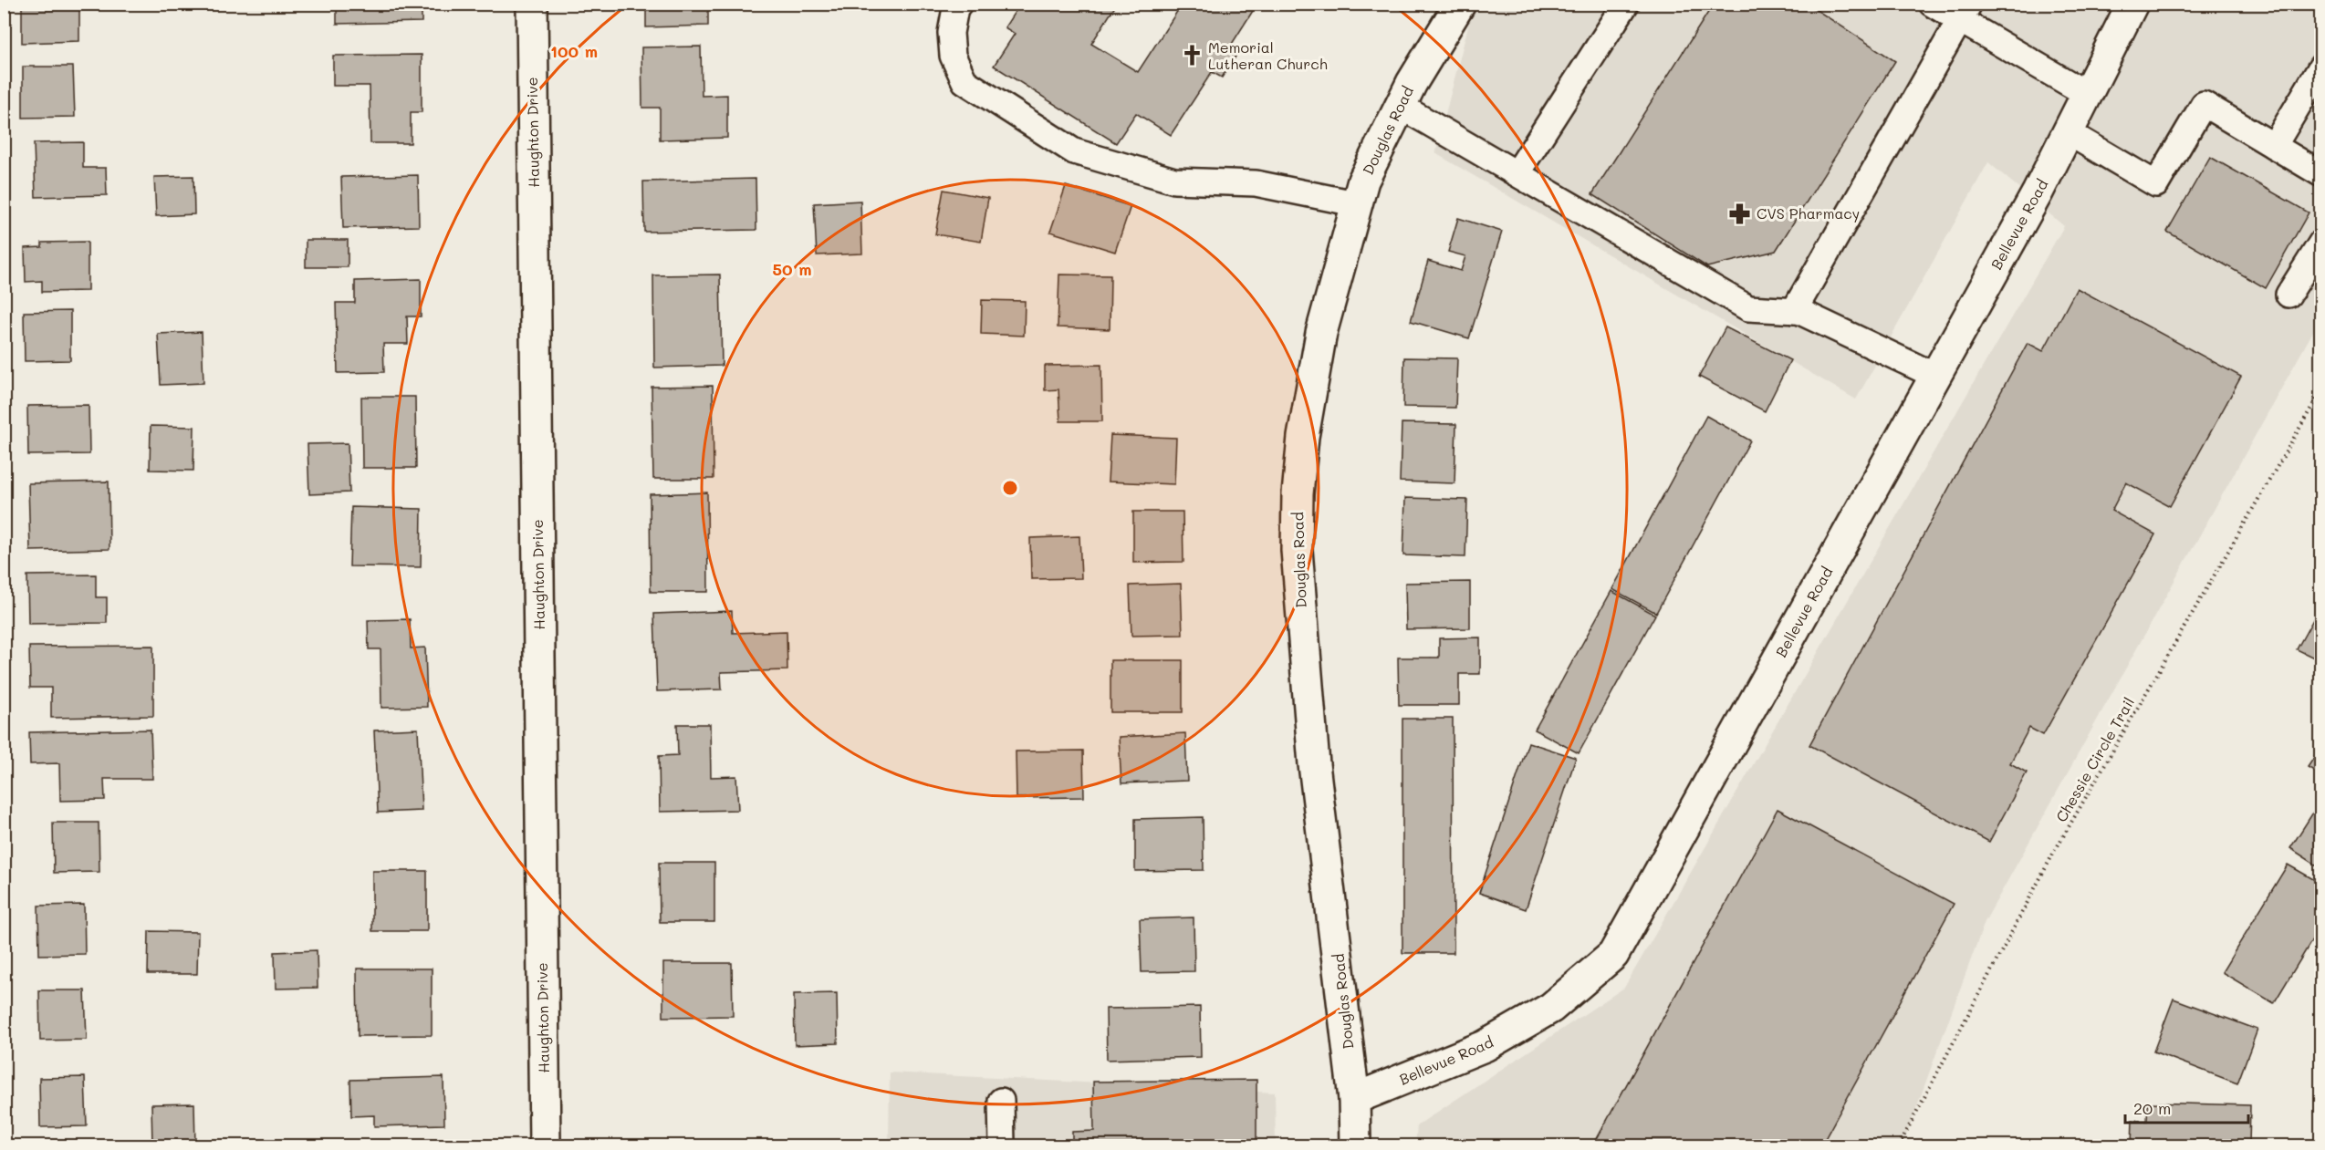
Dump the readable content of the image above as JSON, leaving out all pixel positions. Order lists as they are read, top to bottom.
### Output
{
  "streets": {
    "street": ["Douglas Road", "Haughton Drive", "Bellevue Road"],
    "path": ["Chessie Circle Trail"]
  },
  "crossings": [
    ["Douglas Road", "Bellevue Road"]
  ],
  "places": {
    "church": ["Memorial Lutheran Church"],
    "pharmacy": ["CVS Pharmacy"]
  },
  "scale_bar": "20 m",
  "rings": ["100 m", "50 m"]
}
